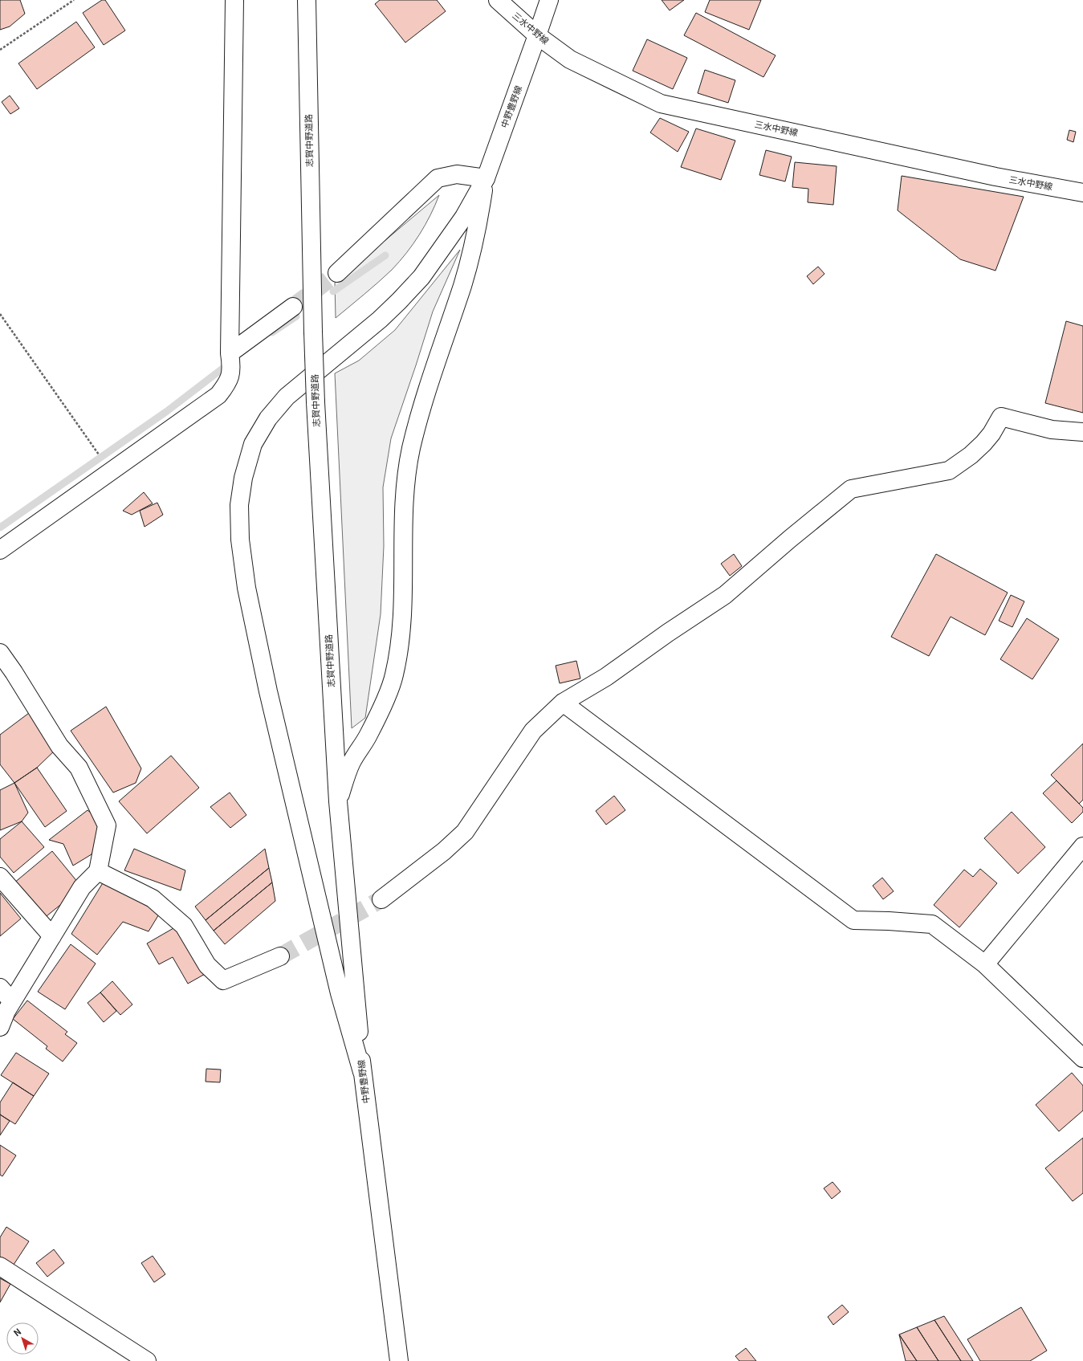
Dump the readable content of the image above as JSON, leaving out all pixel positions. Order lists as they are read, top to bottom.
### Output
{
  "streets": {
    "main road": ["三水中野線", "中野豊野線", "志賀中野道路"]
  },
  "crossings": [
    ["三水中野線", "中野豊野線"],
    ["中野豊野線", "志賀中野道路"]
  ],
  "north": "top left"
}
